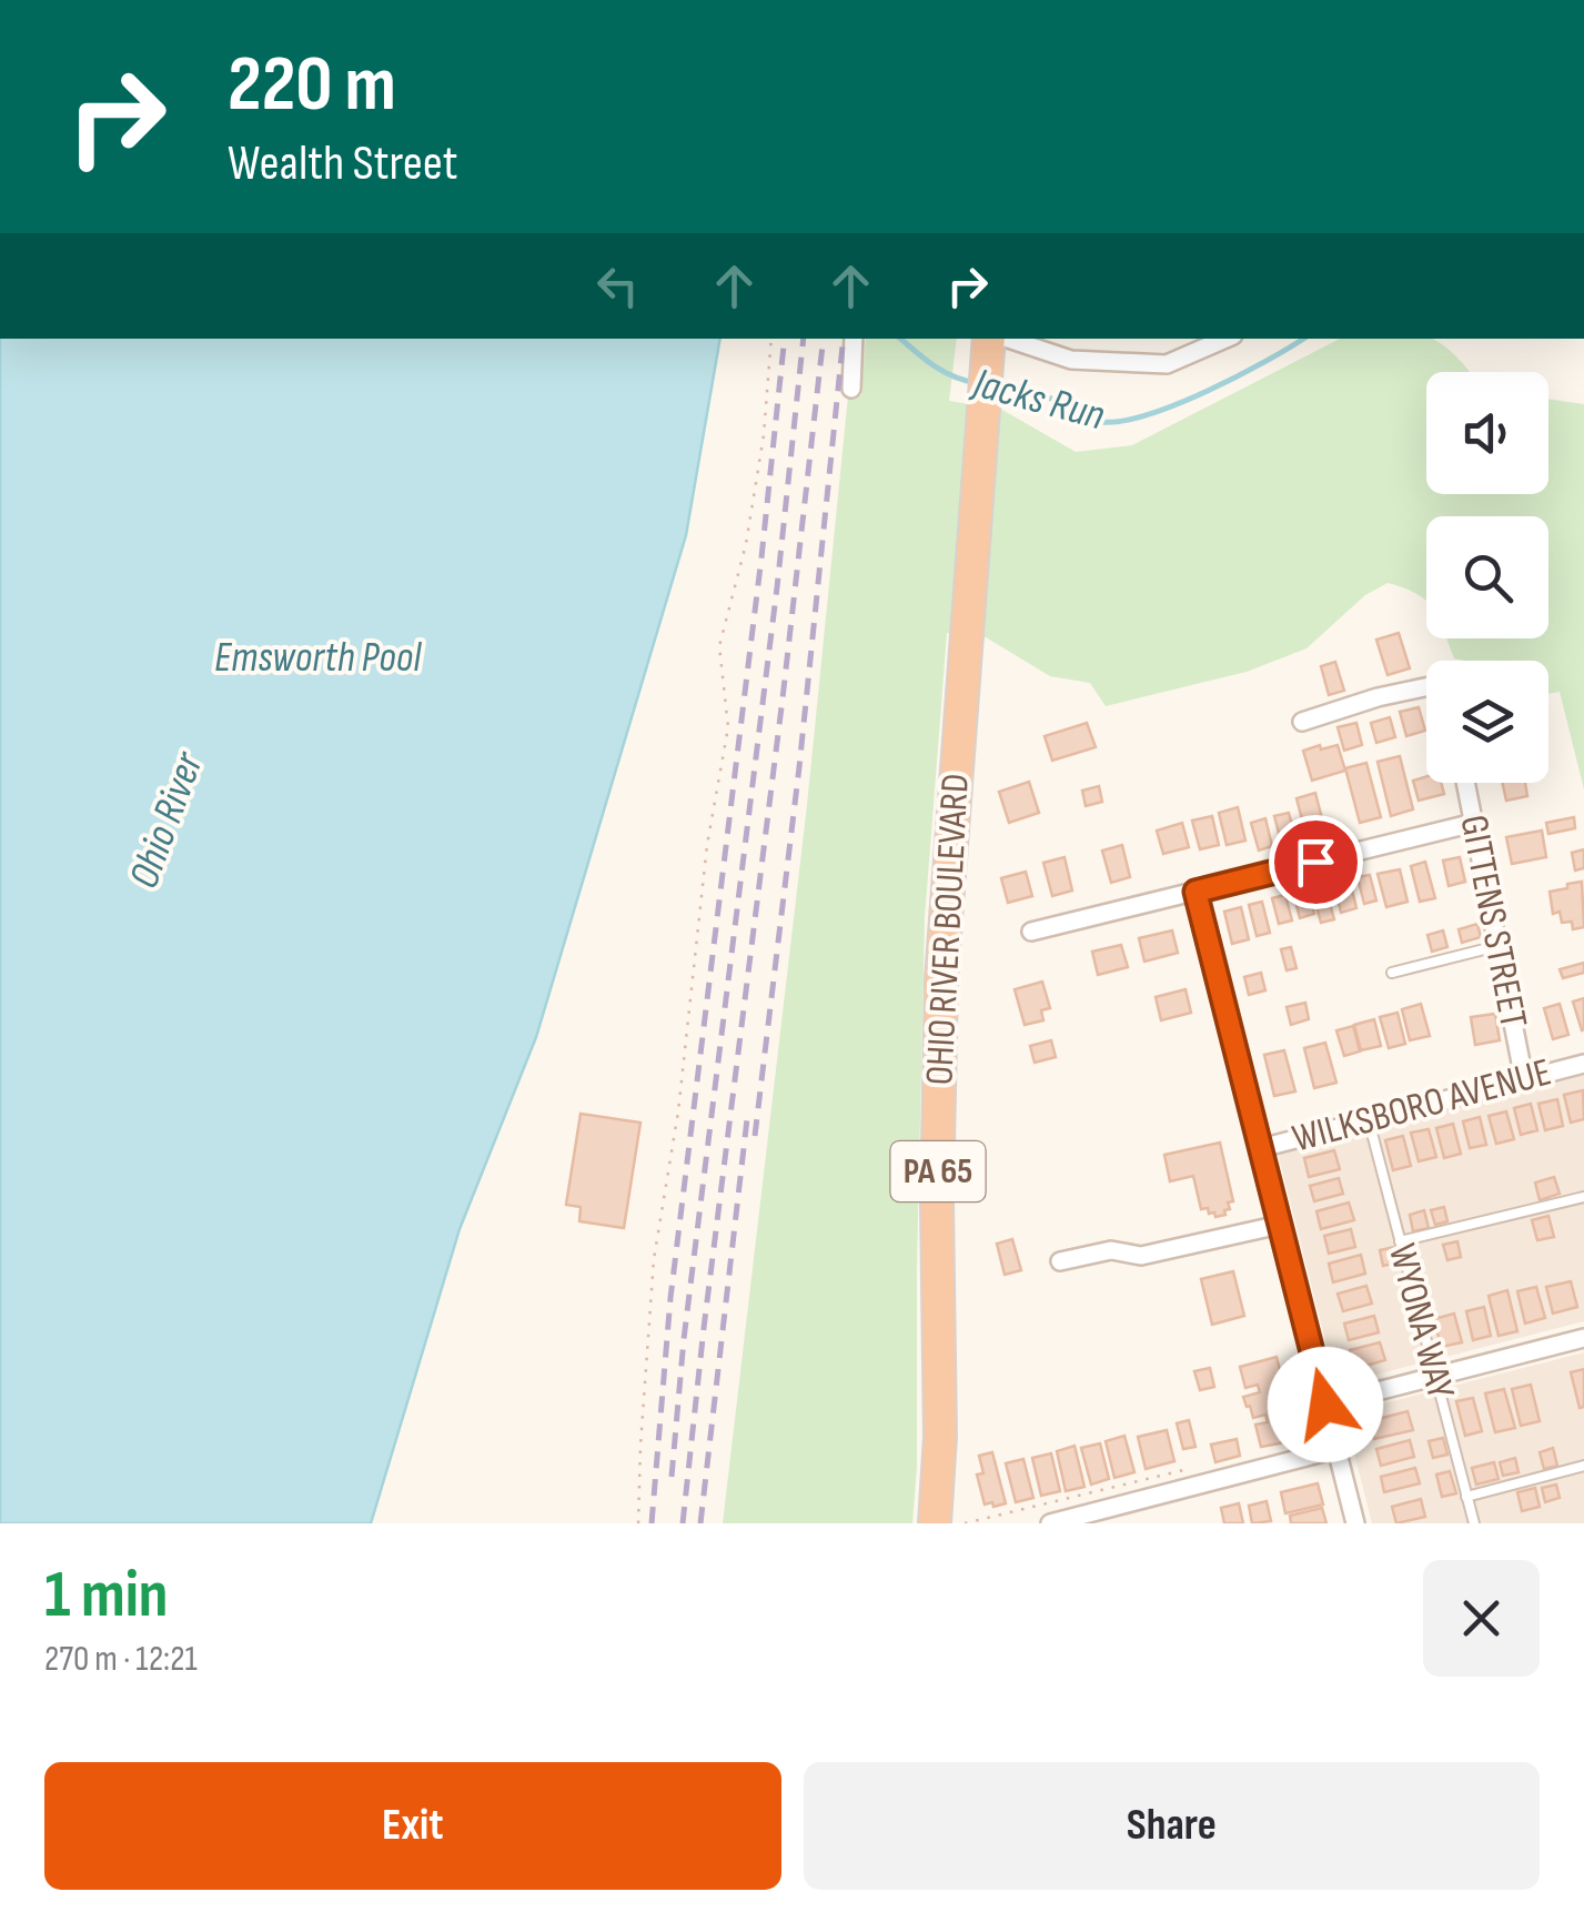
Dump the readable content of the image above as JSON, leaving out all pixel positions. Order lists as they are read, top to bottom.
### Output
{
  "streets": {
    "highway": ["OHIO RIVER BOULEVARD", "PA 65"],
    "street": ["GITTENS STREET", "WILKSBORO AVENUE"],
    "lane": ["WYONA WAY"]
  },
  "crossings": [
    ["GITTENS STREET", "WILKSBORO AVENUE"],
    ["WILKSBORO AVENUE", "WYONA WAY"]
  ],
  "water": ["Jacks Run", "Emsworth Pool", "Ohio River"],
  "page": {
    "turn": ["220 m", "Wealth Street"],
    "heading": ["1 min", "270 m · 12:21"],
    "buttons": ["Exit", "Share"]
  }
}
